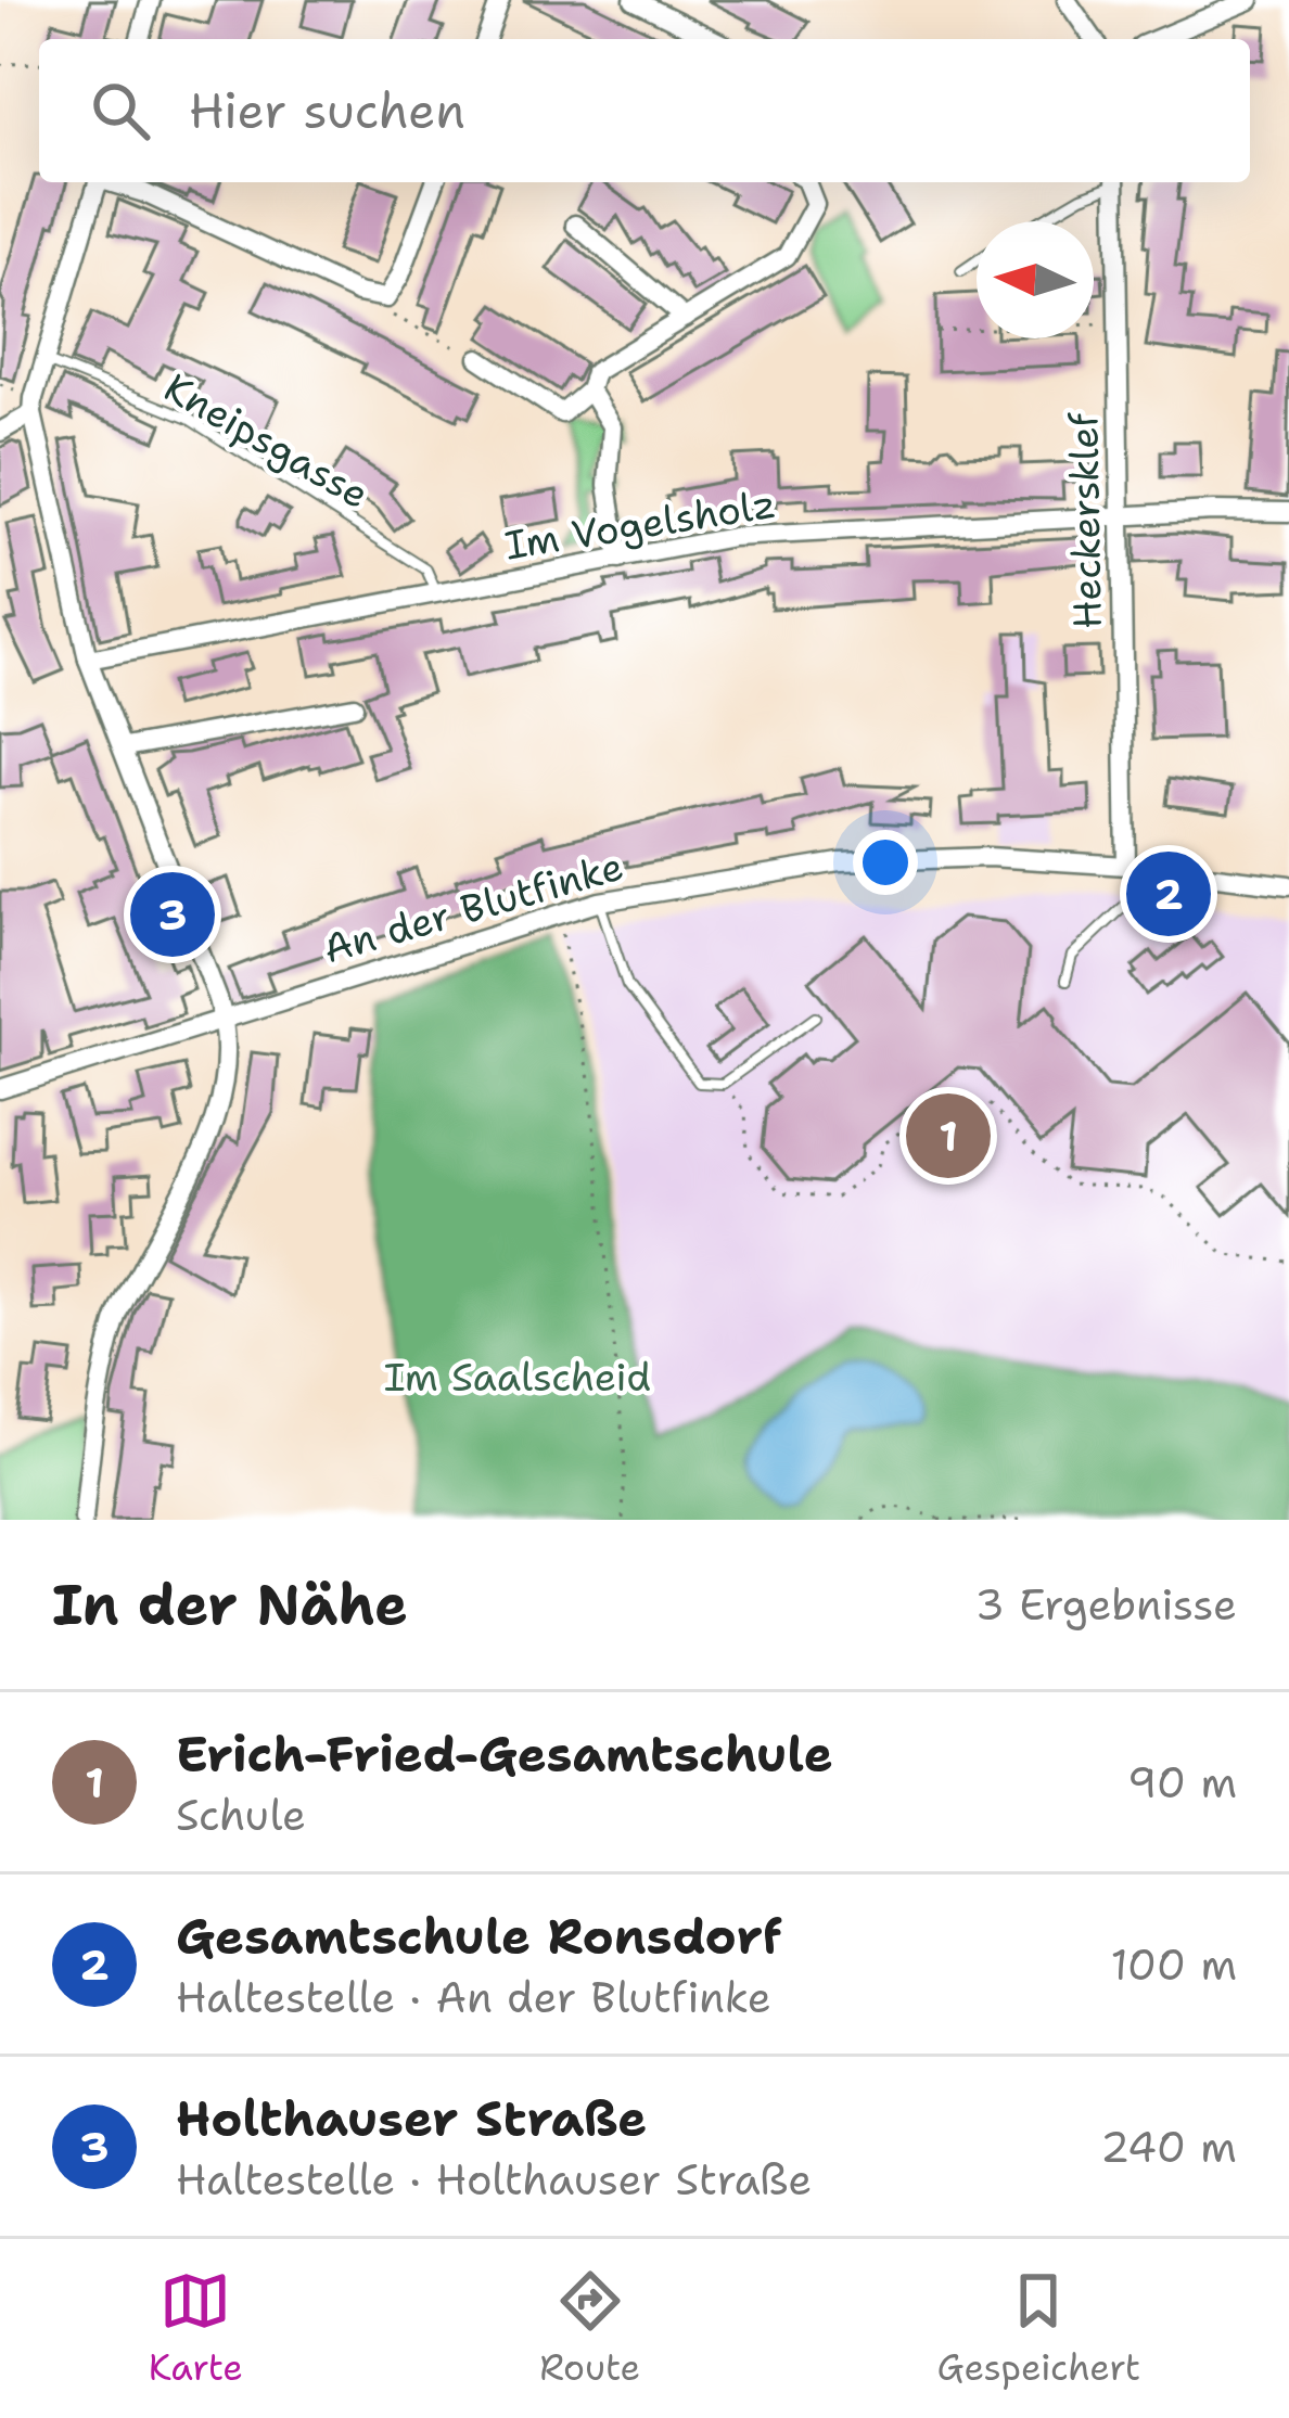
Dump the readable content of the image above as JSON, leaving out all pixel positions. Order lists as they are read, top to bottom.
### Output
{
  "streets": {
    "street": ["Heckersklef", "Im Vogelsholz", "An der Blutfinke"],
    "lane": ["Kneipsgasse"]
  },
  "crossings": [
    ["Kneipsgasse", "Im Vogelsholz"],
    ["Heckersklef", "Im Vogelsholz"],
    ["Heckersklef", "An der Blutfinke"]
  ],
  "parks": ["Im Saalscheid"],
  "north": "left",
  "page": {
    "search": "Hier suchen",
    "pins": ["2", "3", "1"],
    "heading": ["In der Nähe", "3 Ergebnisse"],
    "list": [
      {
        "mark": "1",
        "name": "Erich-Fried-Gesamtschule",
        "note": "Schule",
        "value": "90 m"
      },
      {
        "mark": "2",
        "name": "Gesamtschule Ronsdorf",
        "note": "Haltestelle · An der Blutfinke",
        "value": "100 m"
      },
      {
        "mark": "3",
        "name": "Holthauser Straße",
        "note": "Haltestelle · Holthauser Straße",
        "value": "240 m"
      }
    ],
    "nav": ["Karte", "Route", "Gespeichert"]
  }
}
